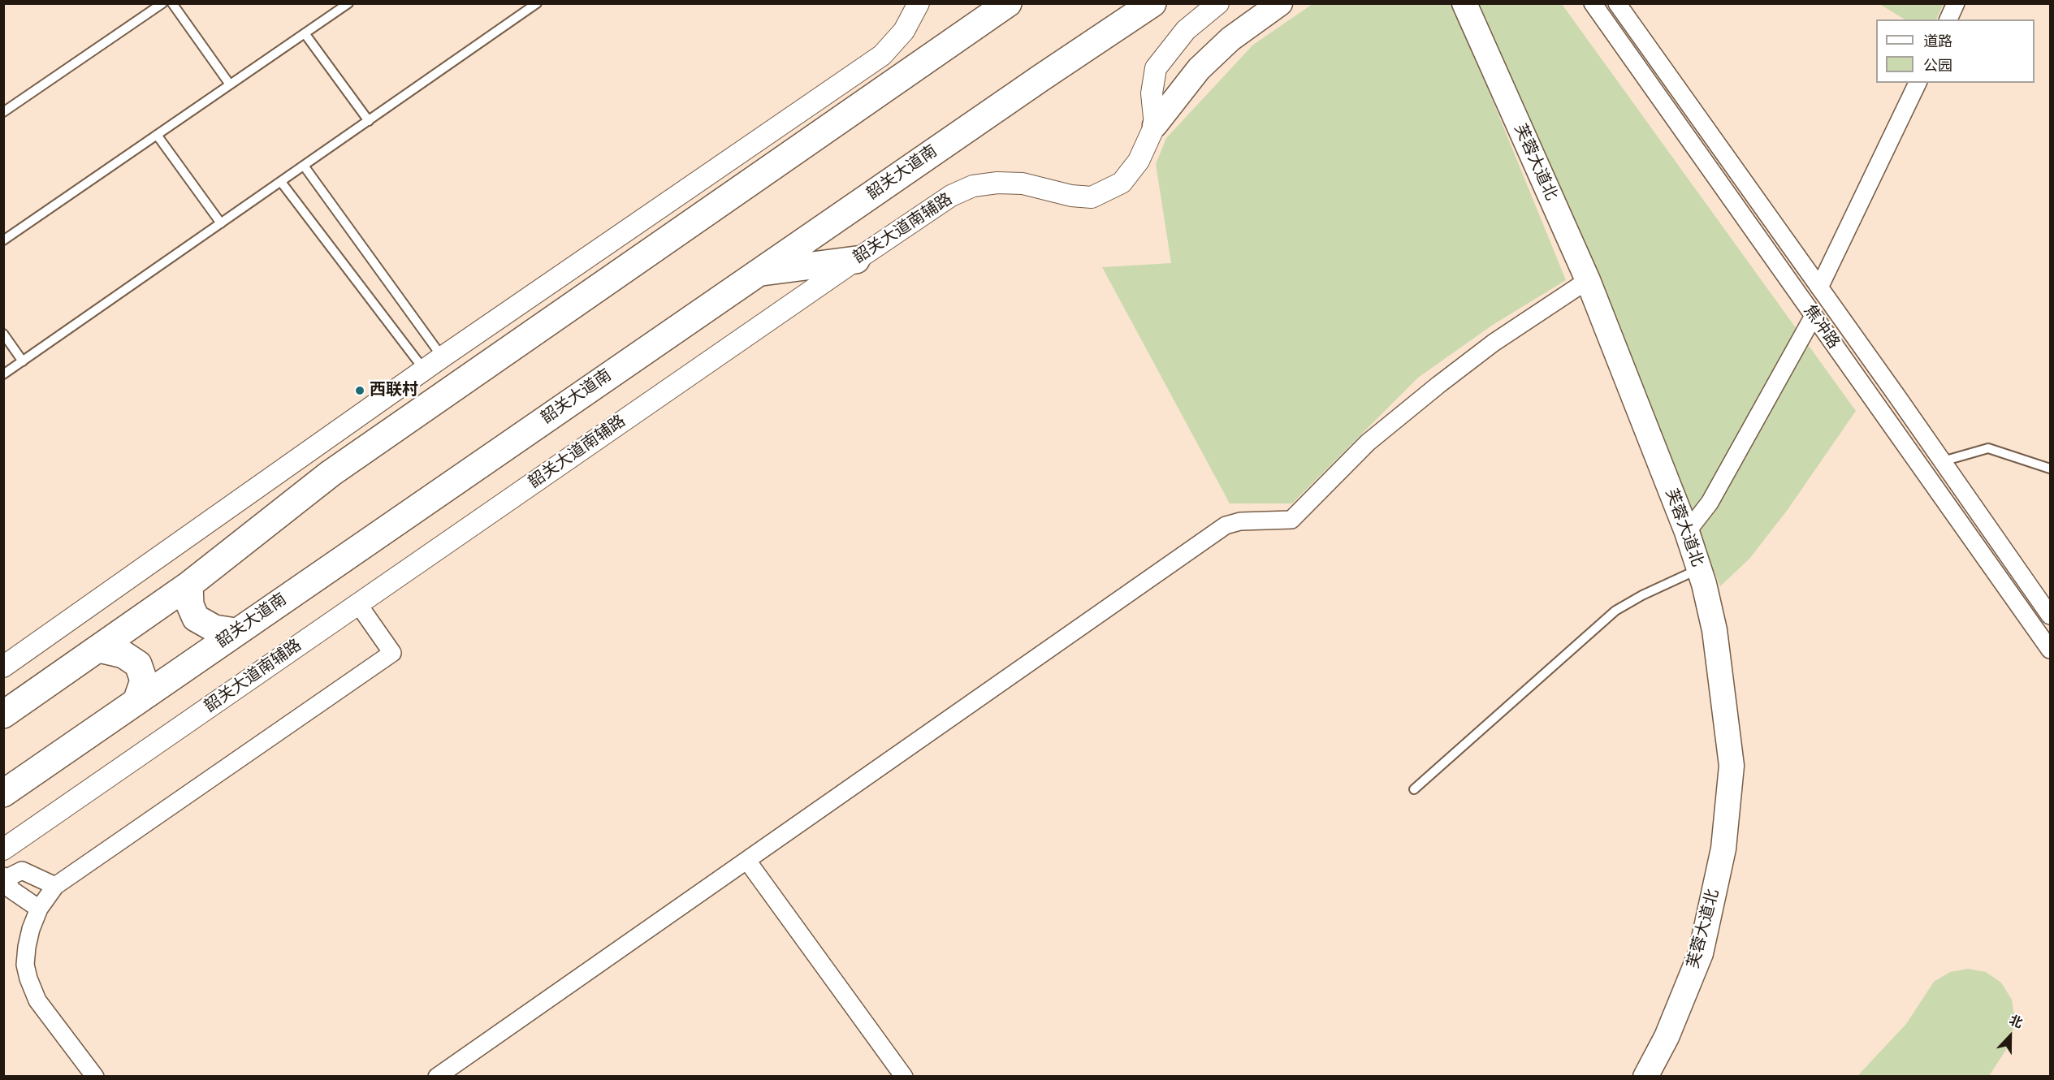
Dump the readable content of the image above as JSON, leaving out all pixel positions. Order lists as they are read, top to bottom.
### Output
{
  "streets": {
    "highway": ["韶关大道南"],
    "main road": ["芙蓉大道北"],
    "street": ["韶关大道南辅路", "焦冲路"]
  },
  "places": ["西联村"],
  "legend": ["道路", "公园"],
  "north": "top"
}
